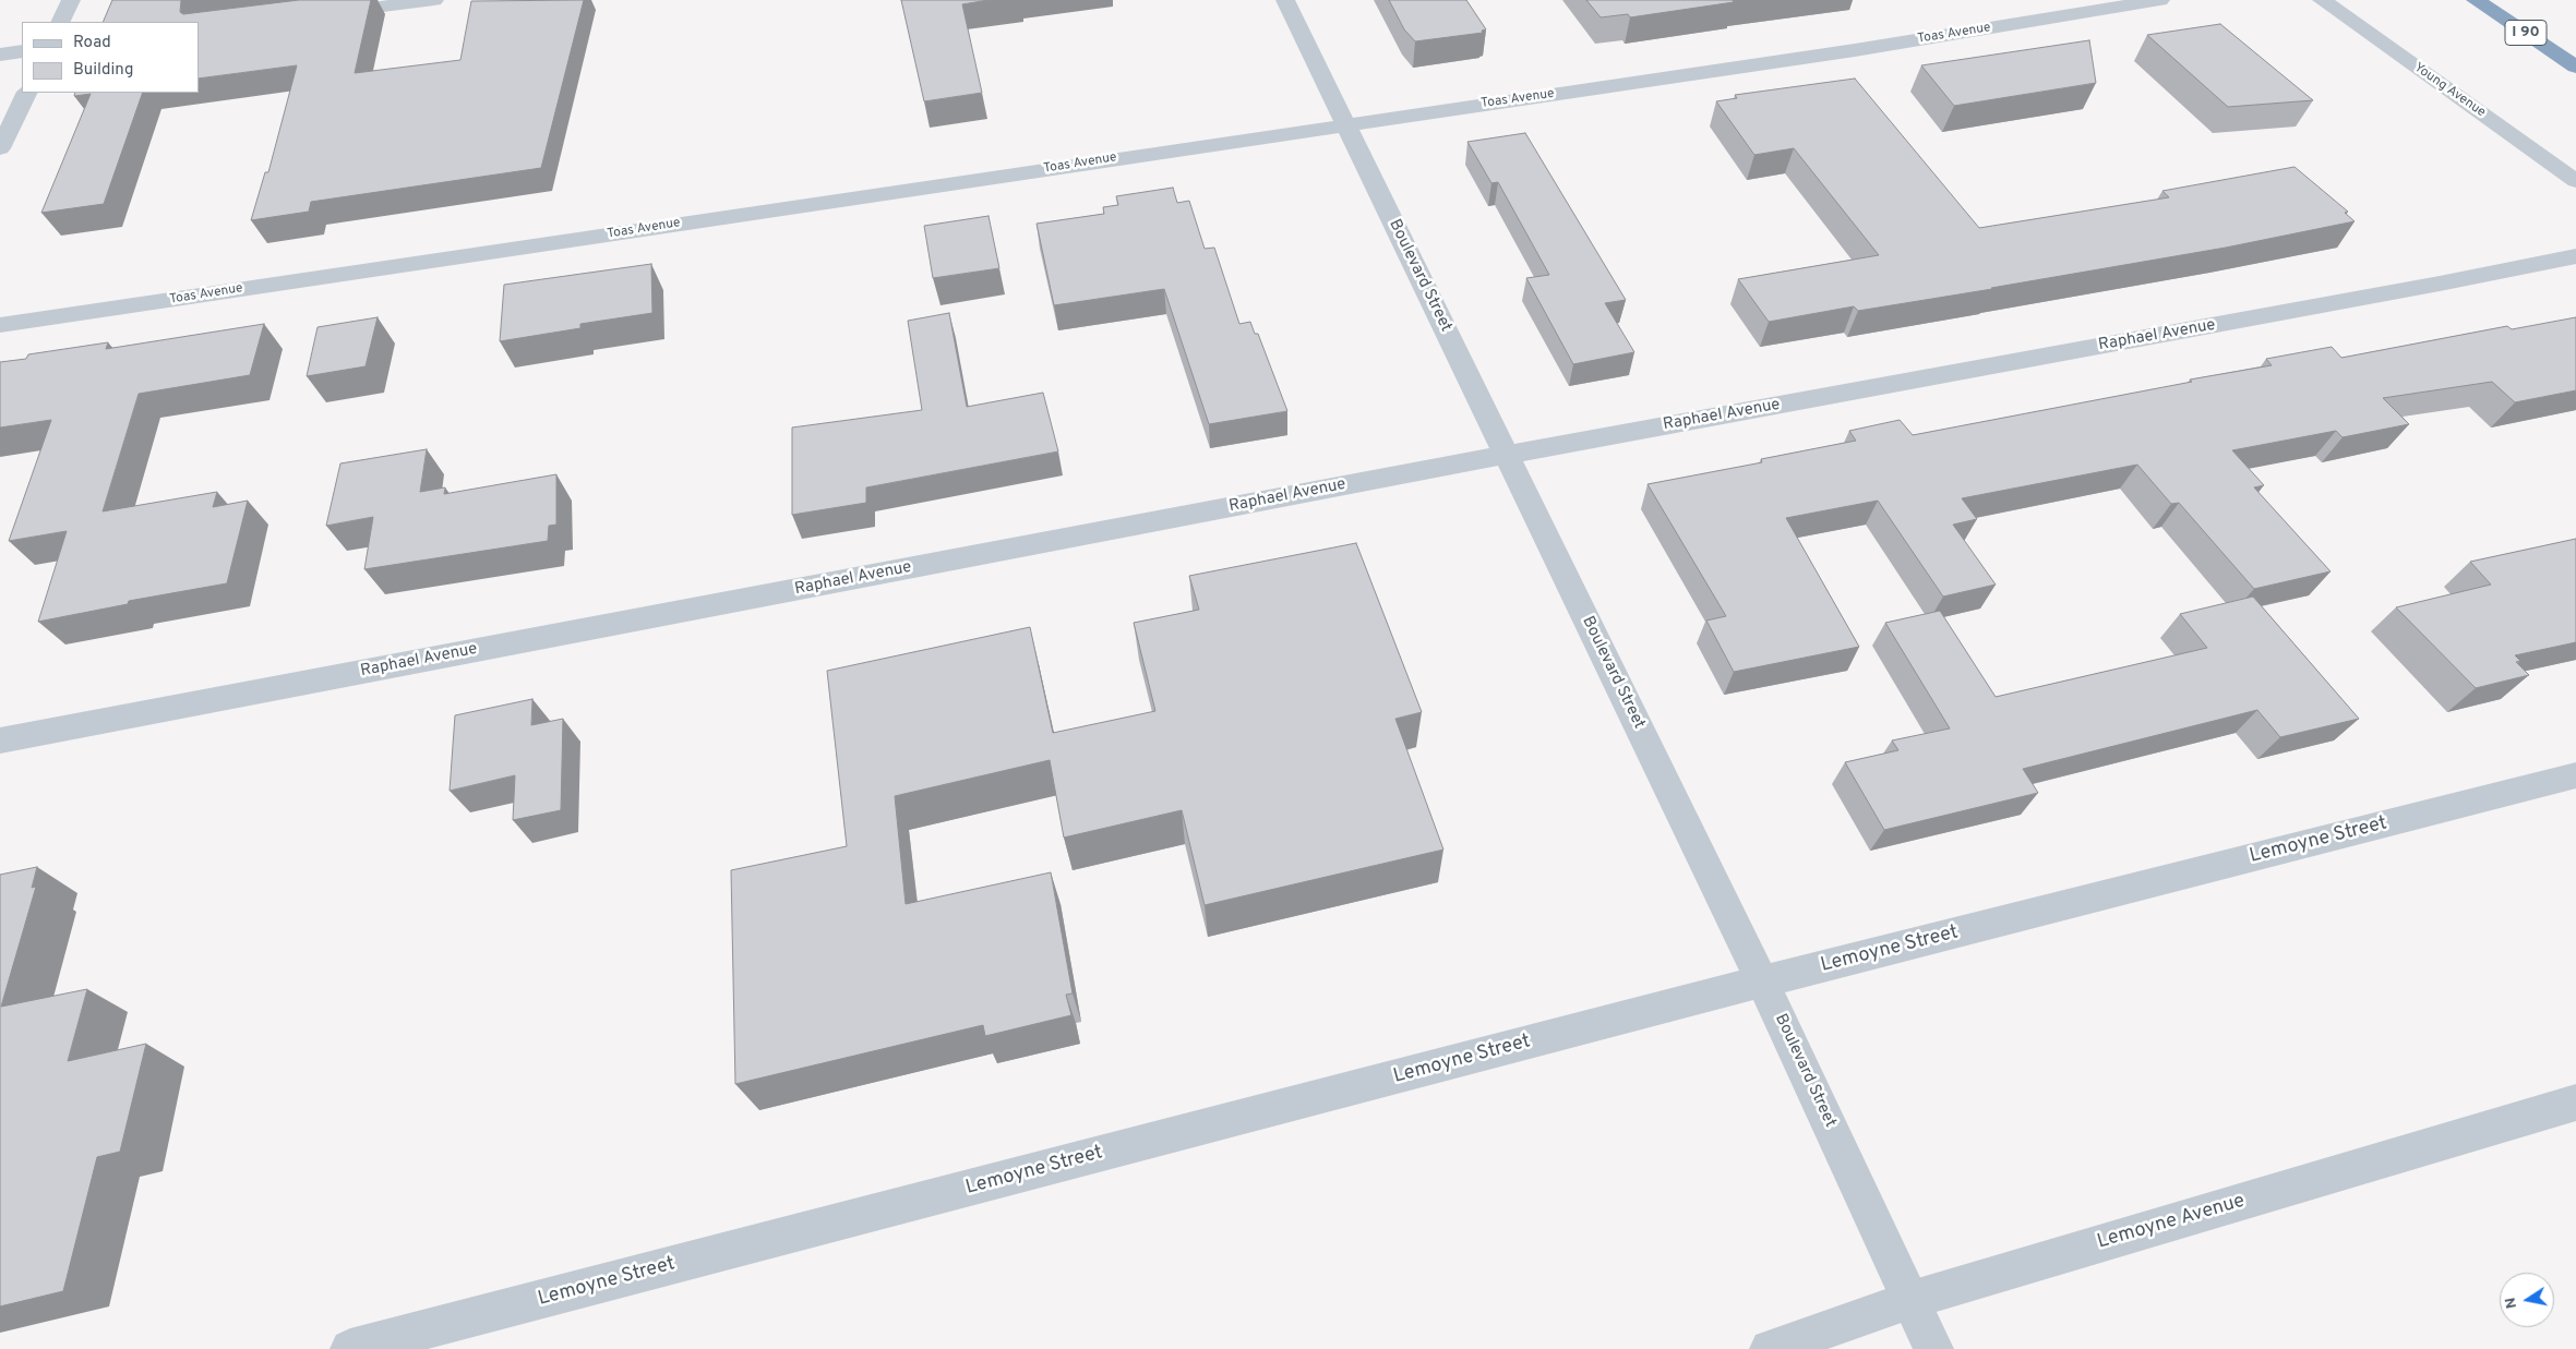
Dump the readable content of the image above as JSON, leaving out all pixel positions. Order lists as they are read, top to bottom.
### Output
{
  "streets": {
    "highway": ["I 90"],
    "street": [
      "Toas Avenue",
      "Young Avenue",
      "Boulevard Street",
      "Raphael Avenue",
      "Lemoyne Street",
      "Lemoyne Avenue"
    ]
  },
  "crossings": [
    ["Toas Avenue", "Boulevard Street"],
    ["Boulevard Street", "Raphael Avenue"],
    ["Boulevard Street", "Lemoyne Street"],
    ["Boulevard Street", "Lemoyne Avenue"]
  ],
  "legend": ["Road", "Building"],
  "north": "left"
}
